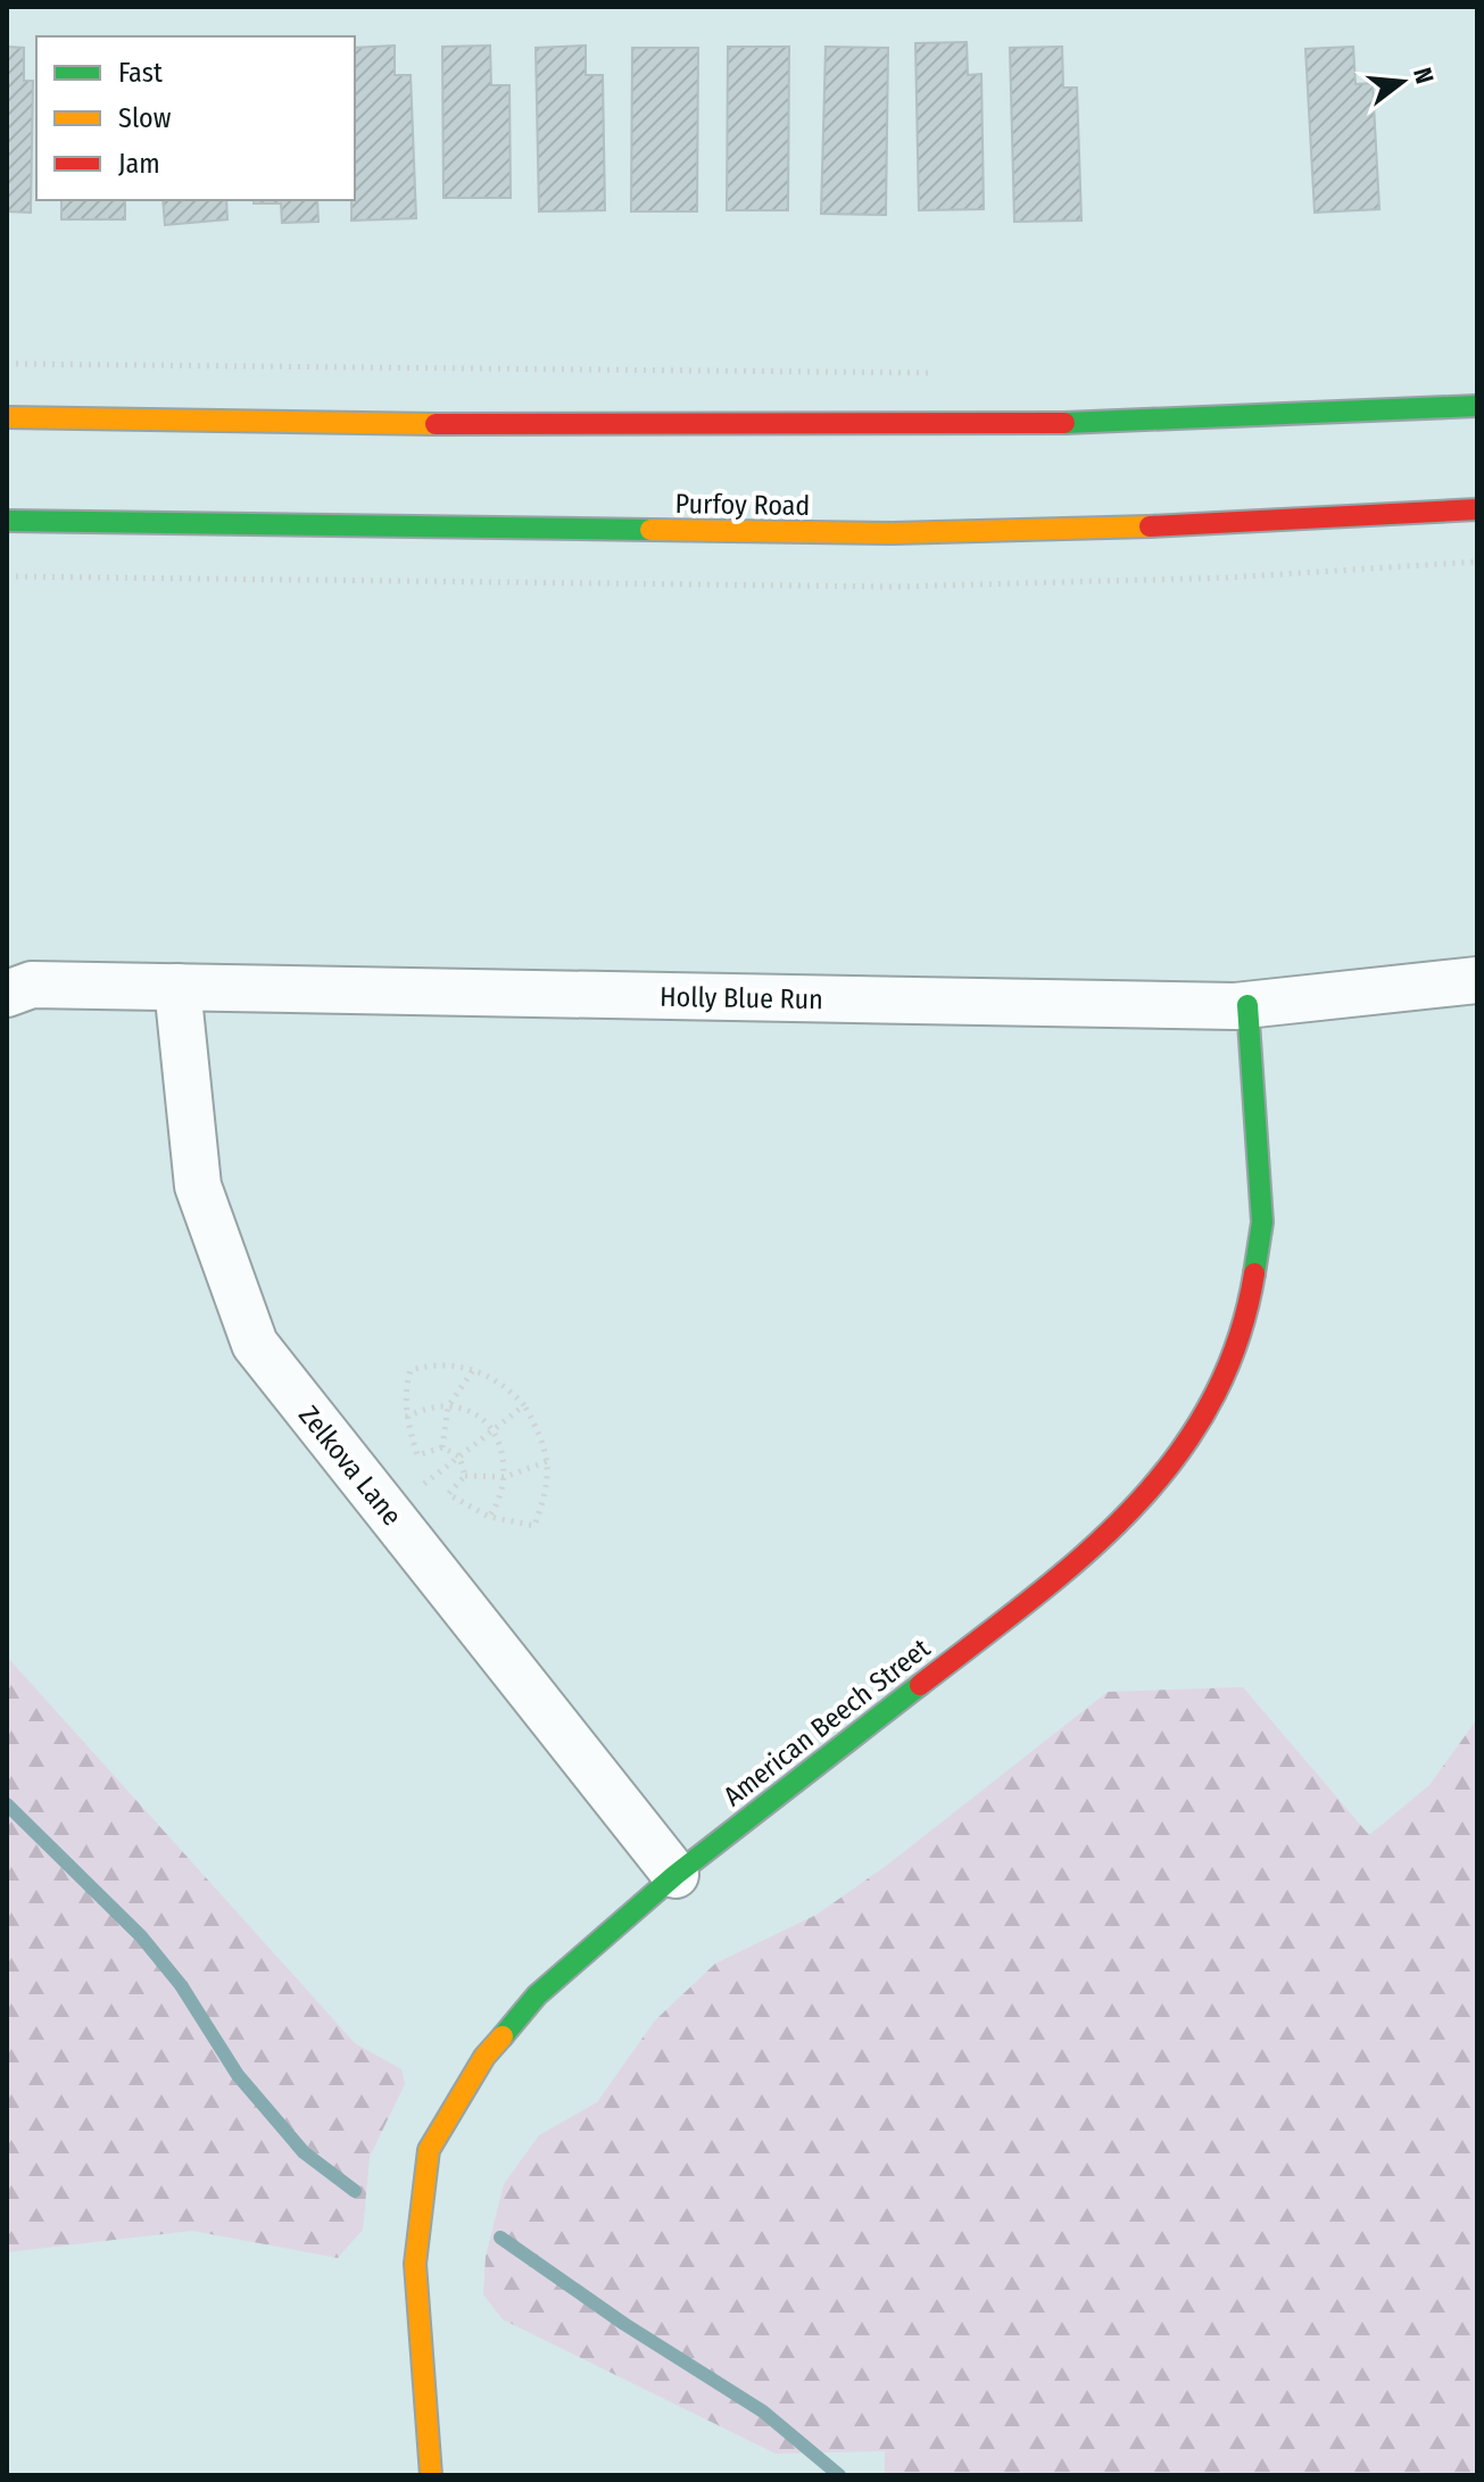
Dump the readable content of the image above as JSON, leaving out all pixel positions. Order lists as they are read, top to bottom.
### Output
{
  "streets": {
    "street": [
      "Purfoy Road",
      "Holly Blue Run",
      "Zelkova Lane",
      "American Beech Street"
    ]
  },
  "crossings": [
    ["Holly Blue Run", "Zelkova Lane"],
    ["Holly Blue Run", "American Beech Street"],
    ["Zelkova Lane", "American Beech Street"]
  ],
  "legend": ["Fast", "Slow", "Jam"],
  "north": "right"
}
